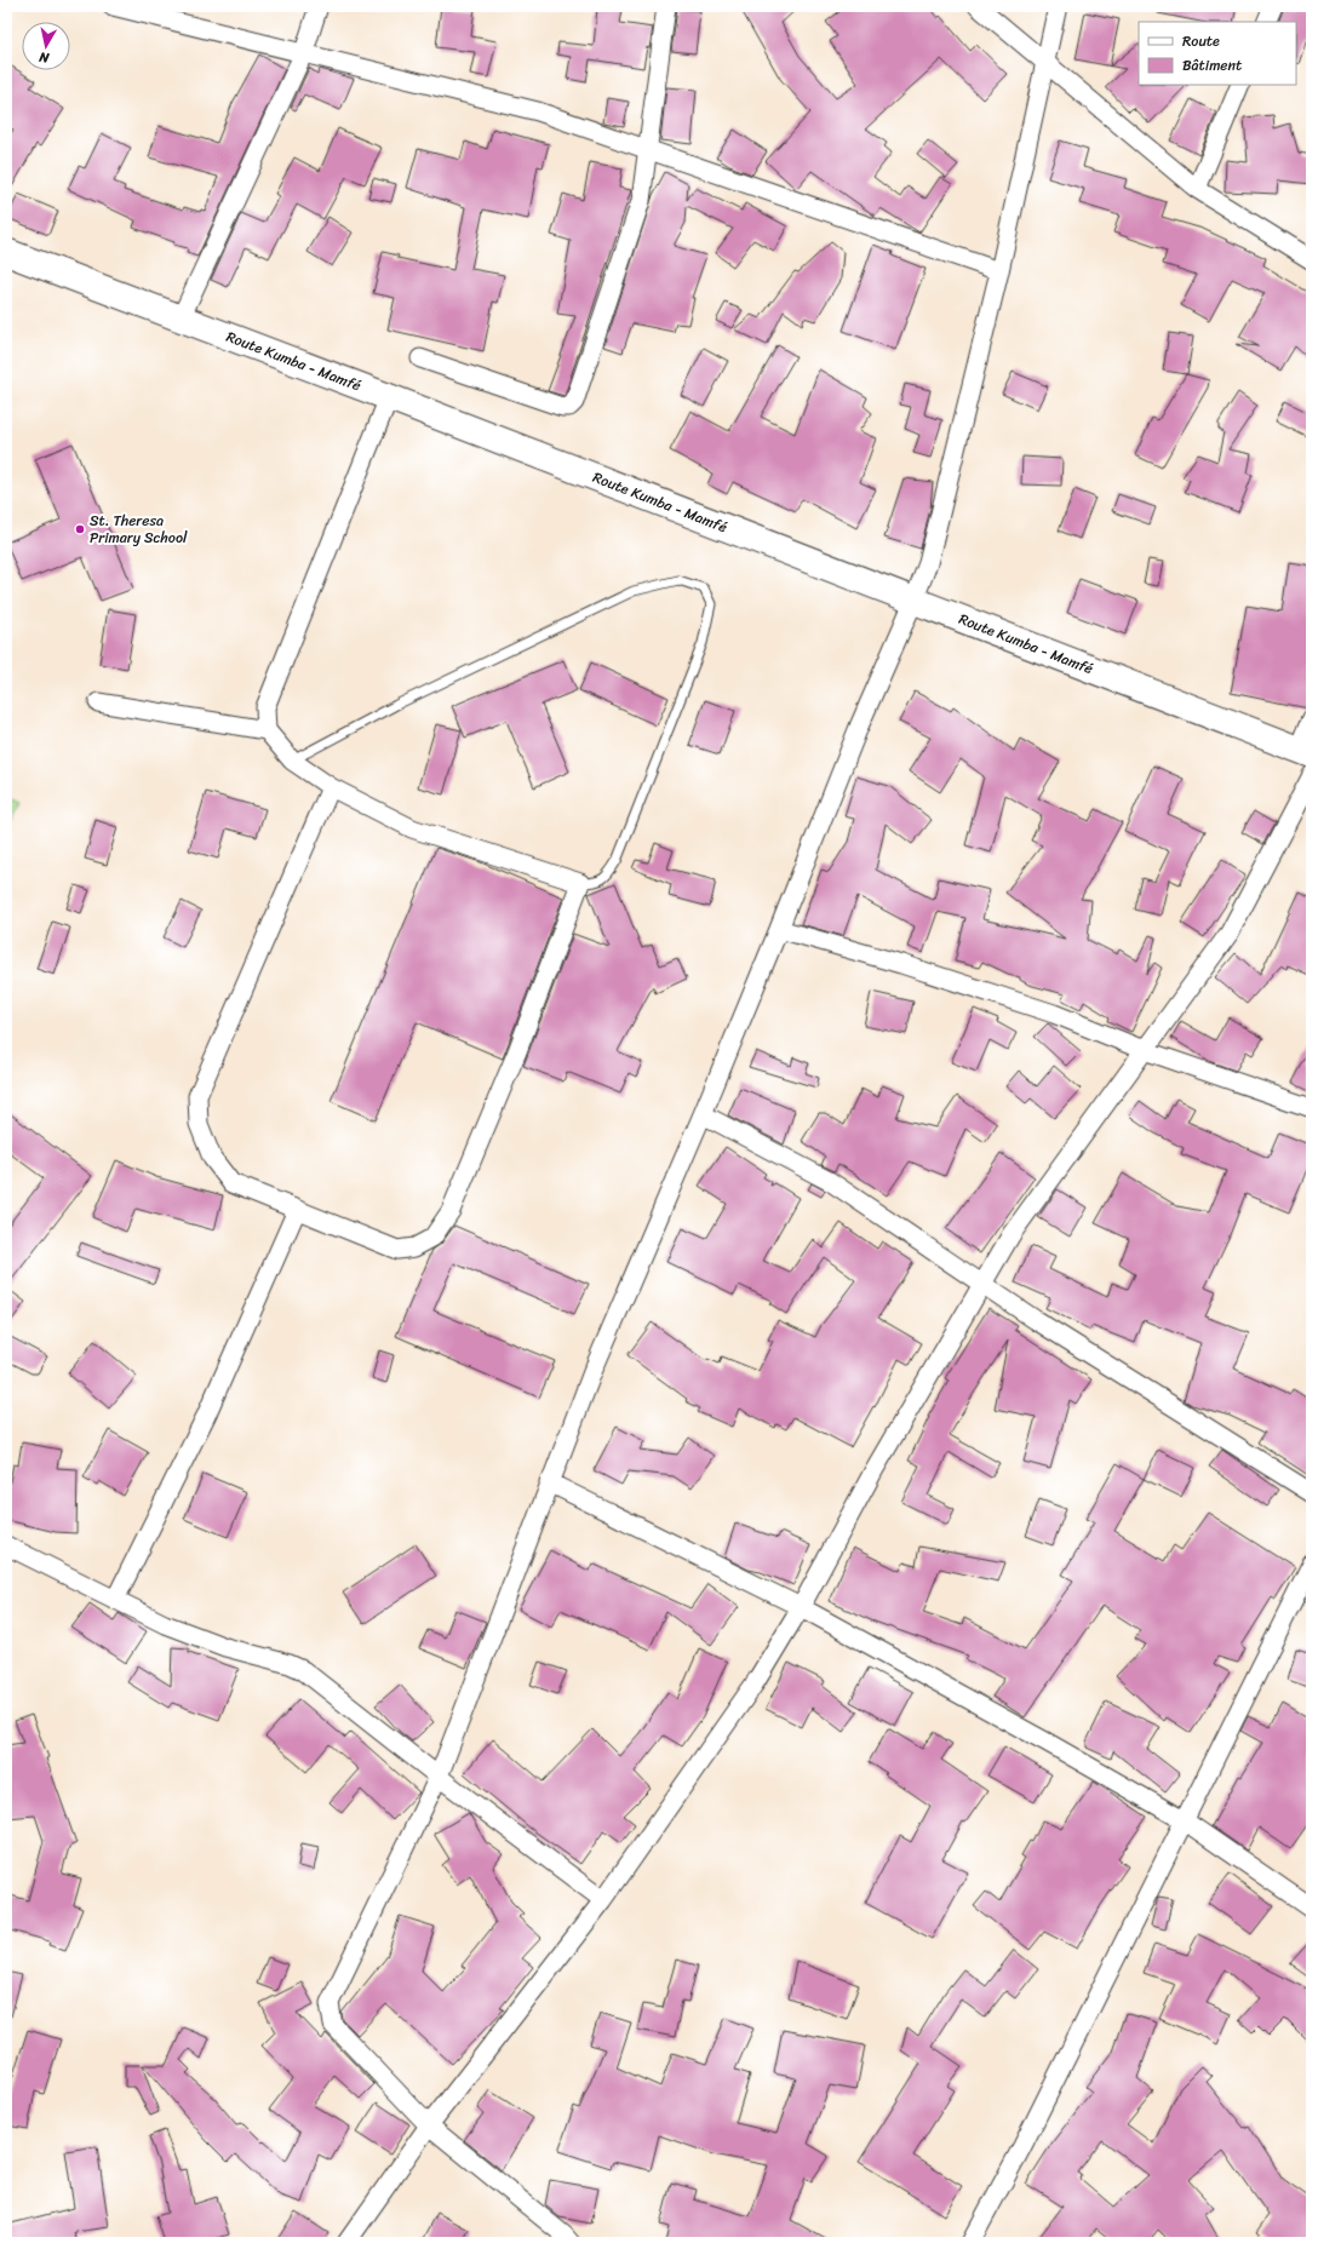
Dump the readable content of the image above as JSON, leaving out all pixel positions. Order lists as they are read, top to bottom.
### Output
{
  "streets": {
    "highway": ["Route Kumba - Mamfé"]
  },
  "places": ["St. Theresa Primary School"],
  "legend": ["Route", "Bâtiment"],
  "north": "bottom"
}
